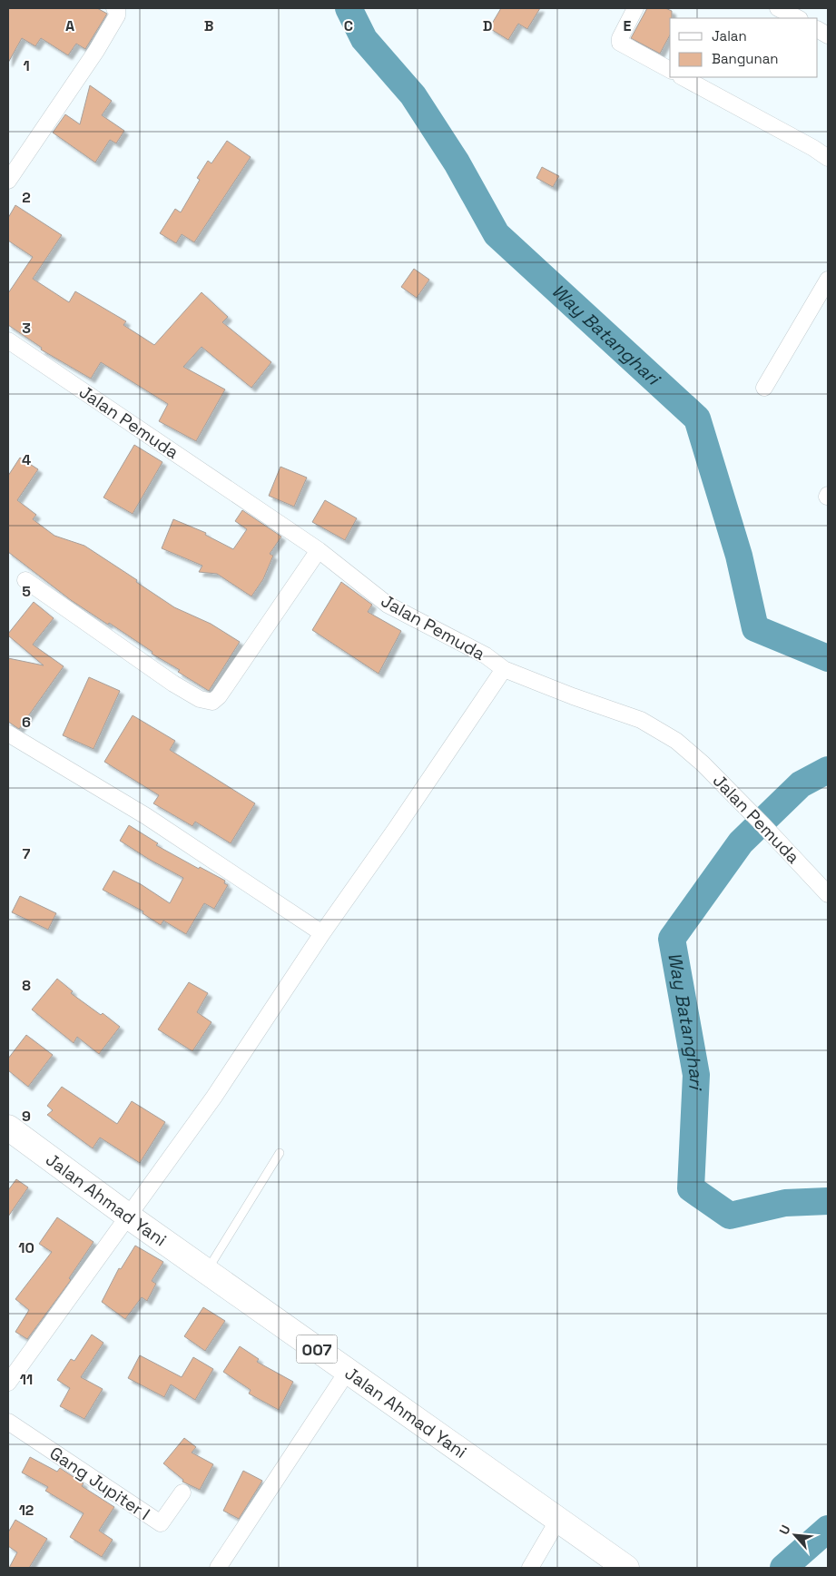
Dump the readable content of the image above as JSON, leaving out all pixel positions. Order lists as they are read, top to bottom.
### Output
{
  "streets": {
    "main road": ["Jalan Ahmad Yani", "007"],
    "street": ["Jalan Pemuda", "Gang Jupiter I"]
  },
  "water": ["Way Batanghari"],
  "legend": ["Jalan", "Bangunan"],
  "north": "top left",
  "grid": {
    "columns": [
      "A",
      "B",
      "C",
      "D",
      "E"
    ],
    "rows": [
      "1",
      "2",
      "3",
      "4",
      "5",
      "6",
      "7",
      "8",
      "9",
      "10",
      "11",
      "12"
    ]
  }
}
